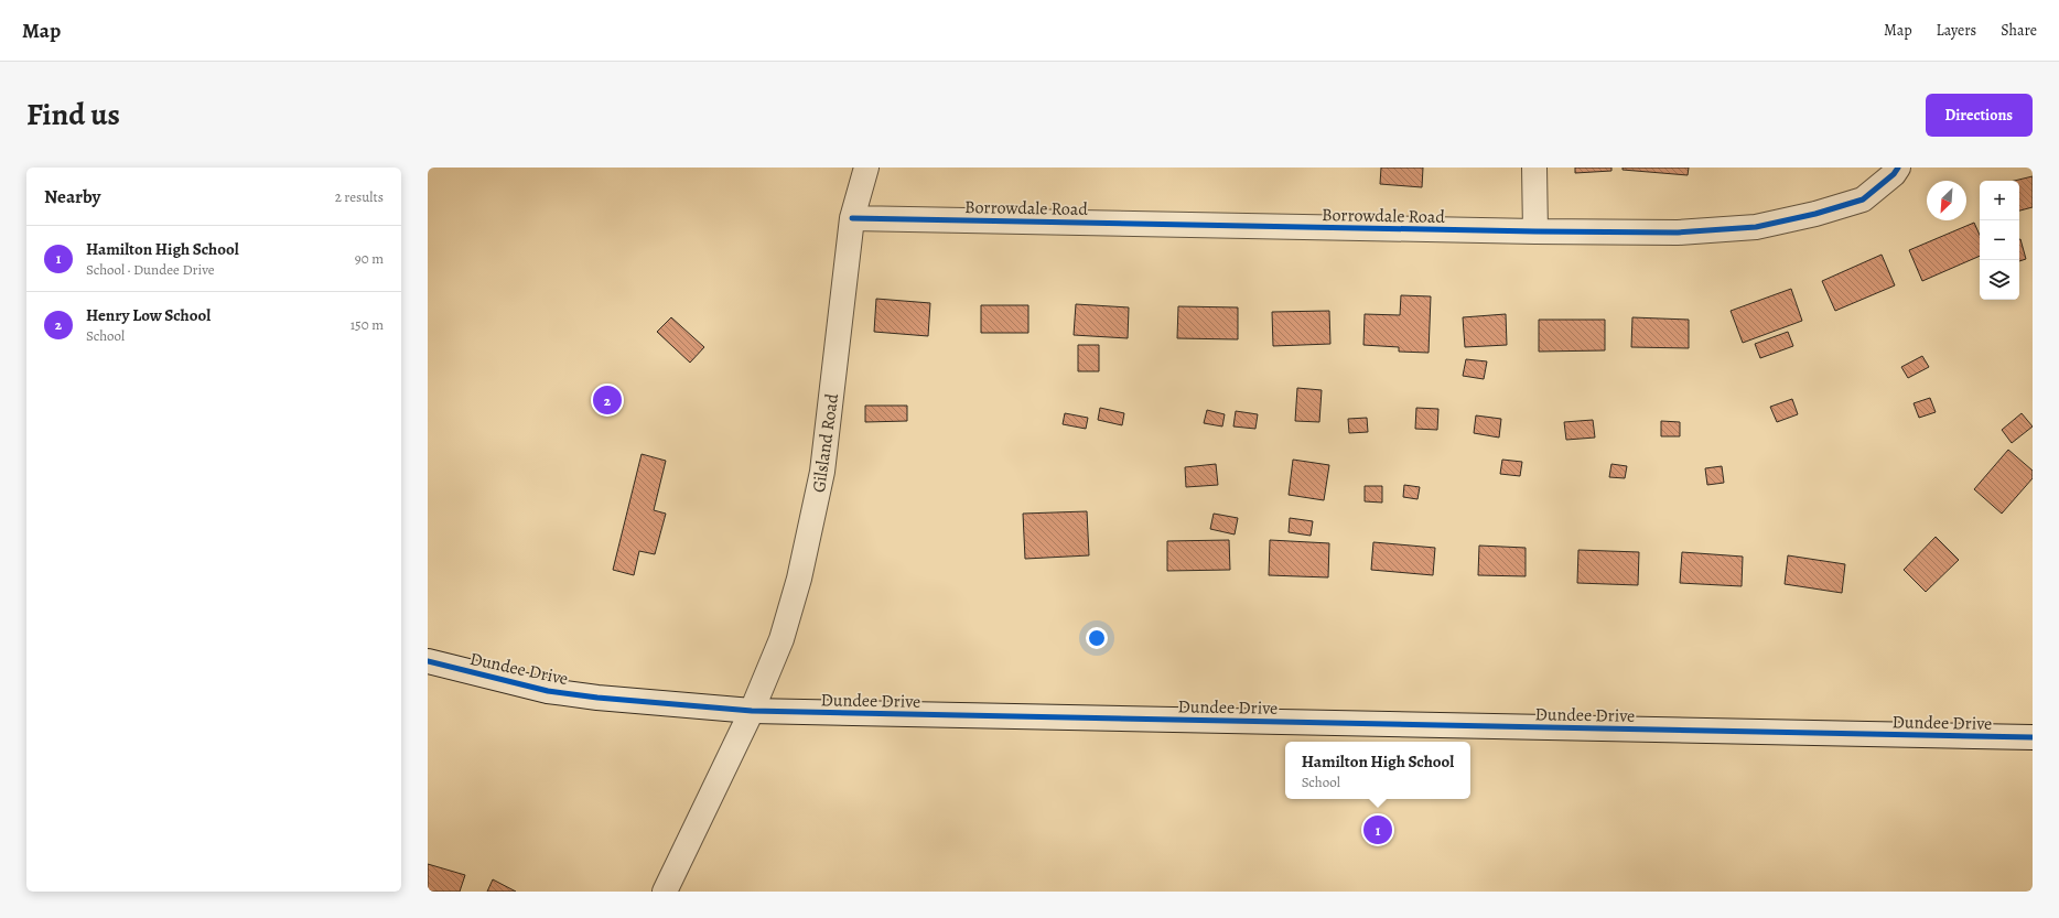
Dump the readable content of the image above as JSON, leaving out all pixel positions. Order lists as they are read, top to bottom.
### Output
{
  "streets": {
    "street": ["Borrowdale Road", "Gilsland Road", "Dundee Drive"]
  },
  "crossings": [
    ["Borrowdale Road", "Gilsland Road"],
    ["Gilsland Road", "Dundee Drive"]
  ],
  "north": "bottom left",
  "page": {
    "header": "Map",
    "nav": ["Map", "Layers", "Share"],
    "title": "Find us",
    "buttons": "Directions",
    "heading": ["Nearby", "2 results"],
    "map_buttons": ["+", "−"],
    "list": [
      {
        "mark": "1",
        "name": "Hamilton High School",
        "note": "School · Dundee Drive",
        "value": "90 m"
      },
      {
        "mark": "2",
        "name": "Henry Low School",
        "note": "School",
        "value": "150 m"
      }
    ],
    "pins": ["2", "1"],
    "popup": ["Hamilton High School", "School"]
  }
}
